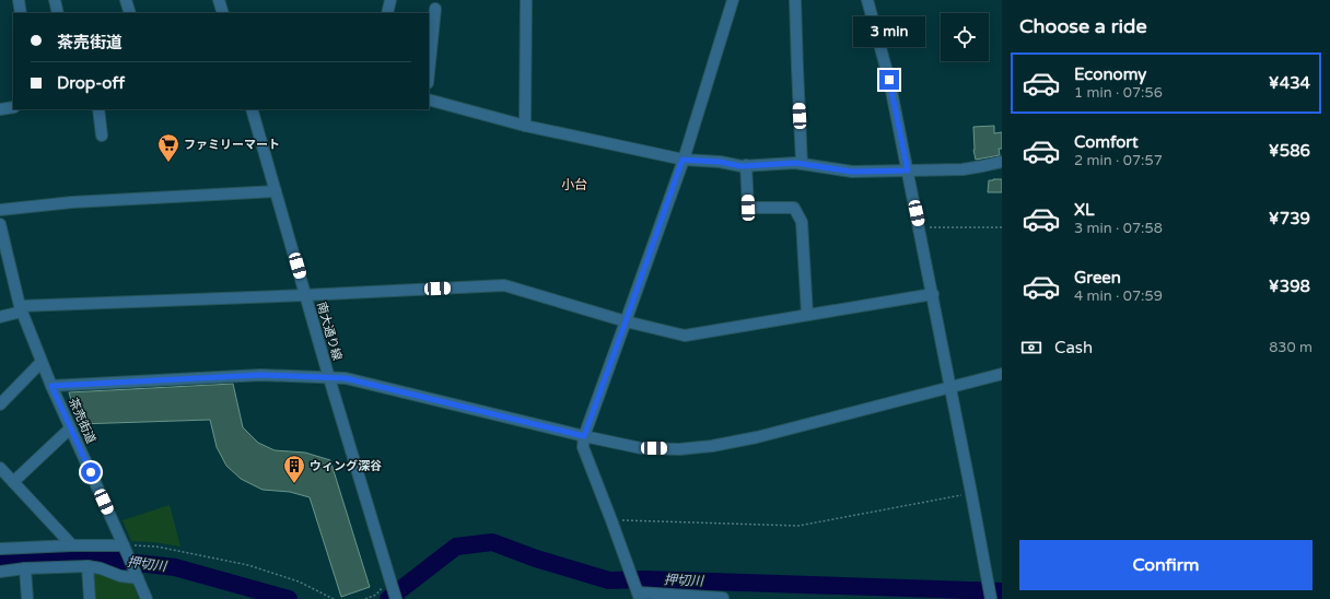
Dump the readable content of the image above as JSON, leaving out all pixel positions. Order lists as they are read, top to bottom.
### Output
{
  "streets": {
    "street": ["南大通り線", "茶売街道"]
  },
  "districts": ["小台"],
  "water": ["押切川"],
  "places": {
    "supermarket": ["ファミリーマート"],
    "building": ["ウィング深谷"]
  },
  "page": {
    "heading": "Choose a ride",
    "banner": ["茶売街道", "Drop-off"],
    "bubble": "3 min",
    "list": [
      {
        "name": "Economy",
        "note": "1 min · 07:56",
        "value": "¥434"
      },
      {
        "name": "Comfort",
        "note": "2 min · 07:57",
        "value": "¥586"
      },
      {
        "name": "XL",
        "note": "3 min · 07:58",
        "value": "¥739"
      },
      {
        "name": "Green",
        "note": "4 min · 07:59",
        "value": "¥398"
      }
    ],
    "pay": ["Cash", "830 m"],
    "buttons": "Confirm"
  }
}
